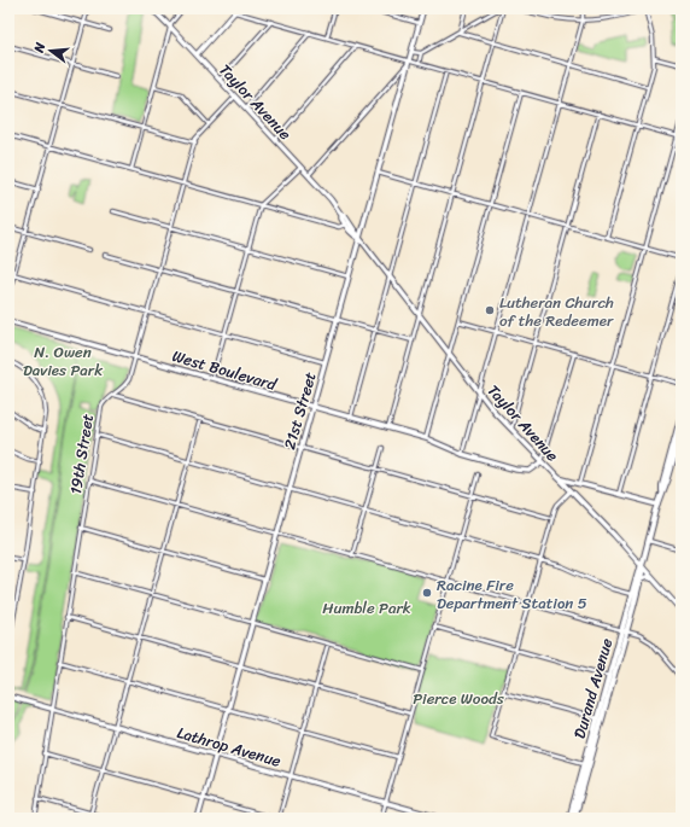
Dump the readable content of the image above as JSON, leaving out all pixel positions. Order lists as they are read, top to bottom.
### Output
{
  "streets": {
    "main road": ["Durand Avenue"],
    "street": [
      "Taylor Avenue",
      "West Boulevard",
      "21st Street",
      "19th Street",
      "Lathrop Avenue"
    ]
  },
  "crossings": [
    ["Taylor Avenue", "West Boulevard"],
    ["Taylor Avenue", "21st Street"],
    ["Taylor Avenue", "19th Street"],
    ["Taylor Avenue", "Durand Avenue"],
    ["West Boulevard", "21st Street"],
    ["West Boulevard", "19th Street"],
    ["21st Street", "Lathrop Avenue"],
    ["19th Street", "Lathrop Avenue"]
  ],
  "parks": ["N. Owen Davies Park", "Humble Park", "Pierce Woods"],
  "places": ["Lutheran Church of the Redeemer", "Racine Fire Department Station 5"],
  "north": "left"
}
